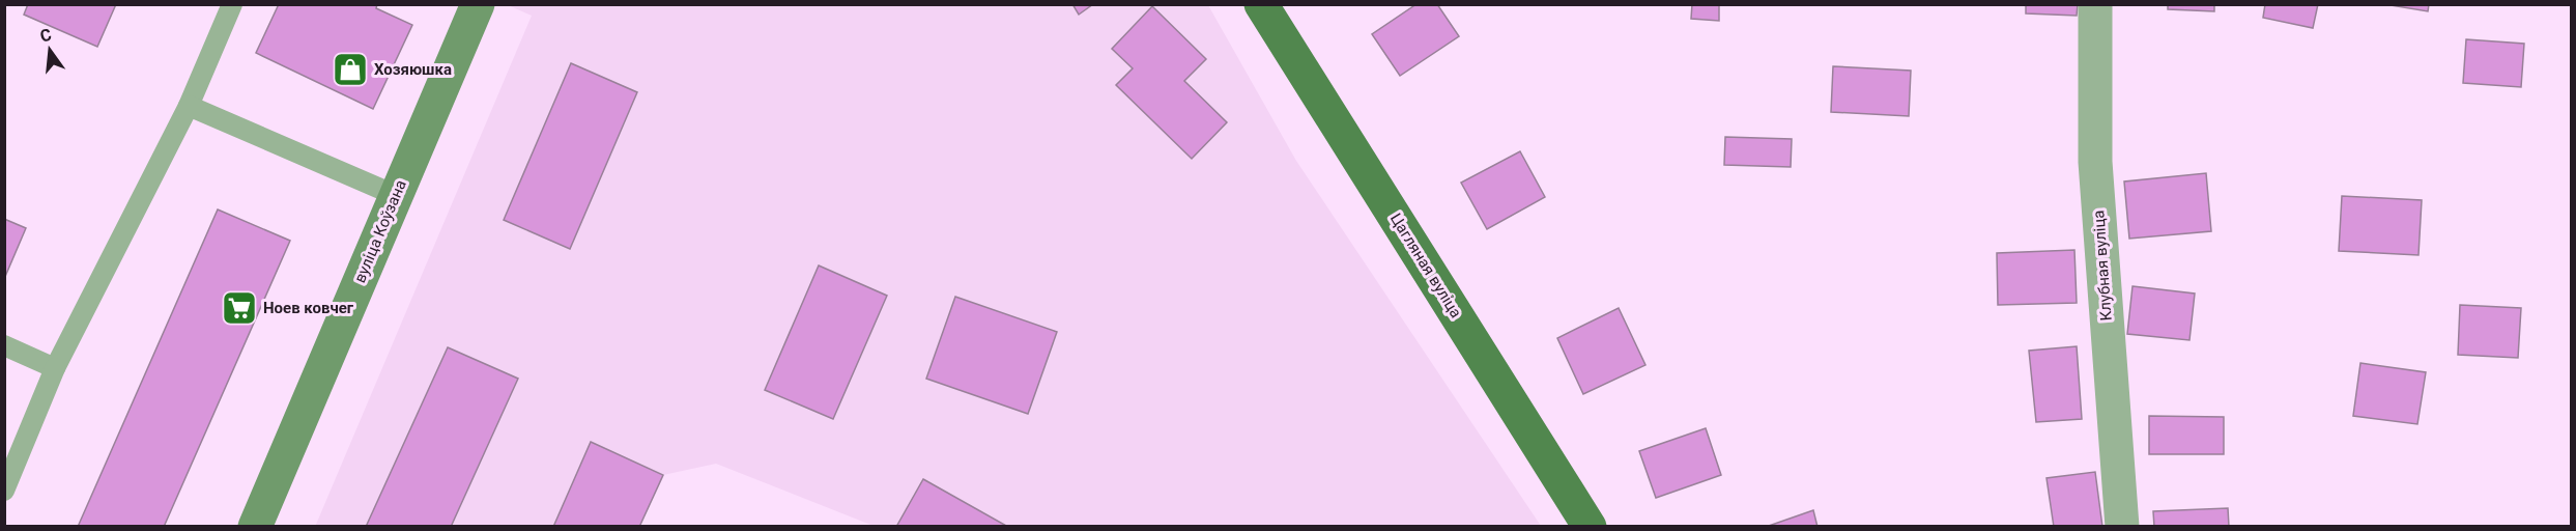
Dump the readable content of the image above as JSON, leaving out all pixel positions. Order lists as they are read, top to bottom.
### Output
{
  "streets": {
    "main road": ["Цагляная вуліца"],
    "street": ["вуліца Коўзана", "Клубная вуліца"]
  },
  "places": {
    "shop": ["Хозяюшка"],
    "supermarket": ["Ноев ковчег"]
  },
  "north": "top"
}
